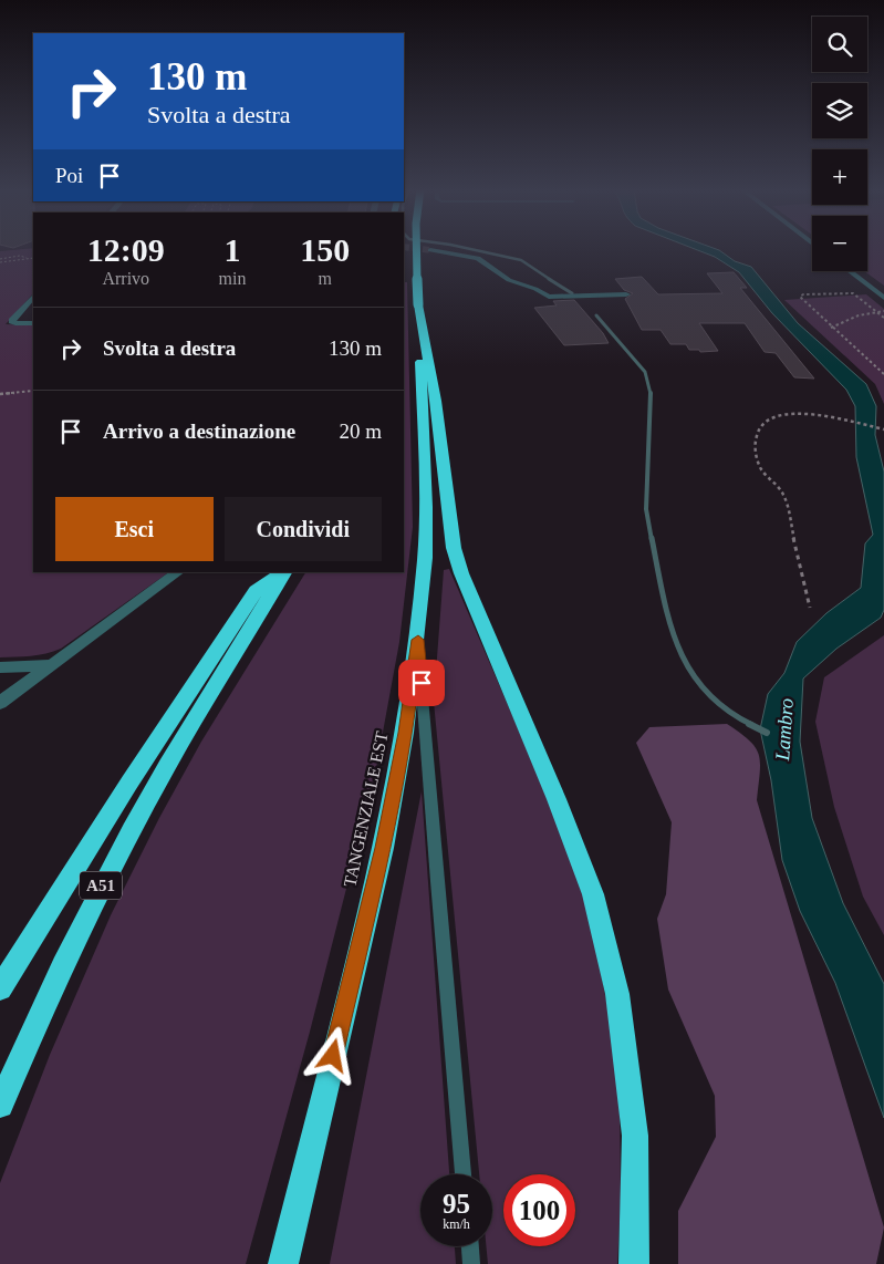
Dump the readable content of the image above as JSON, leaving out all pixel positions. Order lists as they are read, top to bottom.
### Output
{
  "streets": {
    "highway": ["TANGENZIALE EST", "A51"]
  },
  "water": ["Lambro"],
  "page": {
    "map_buttons": ["+", "−"],
    "turn": ["130 m", "Svolta a destra"],
    "then": "Poi",
    "eta": [
      "12:09",
      "Arrivo",
      "1",
      "min",
      "150",
      "m"
    ],
    "list": [
      {
        "name": "Svolta a destra",
        "value": "130 m"
      },
      {
        "name": "Arrivo a destinazione",
        "value": "20 m"
      }
    ],
    "buttons": ["Esci", "Condividi"],
    "speed": "95 km/h",
    "limit": "100"
  }
}
